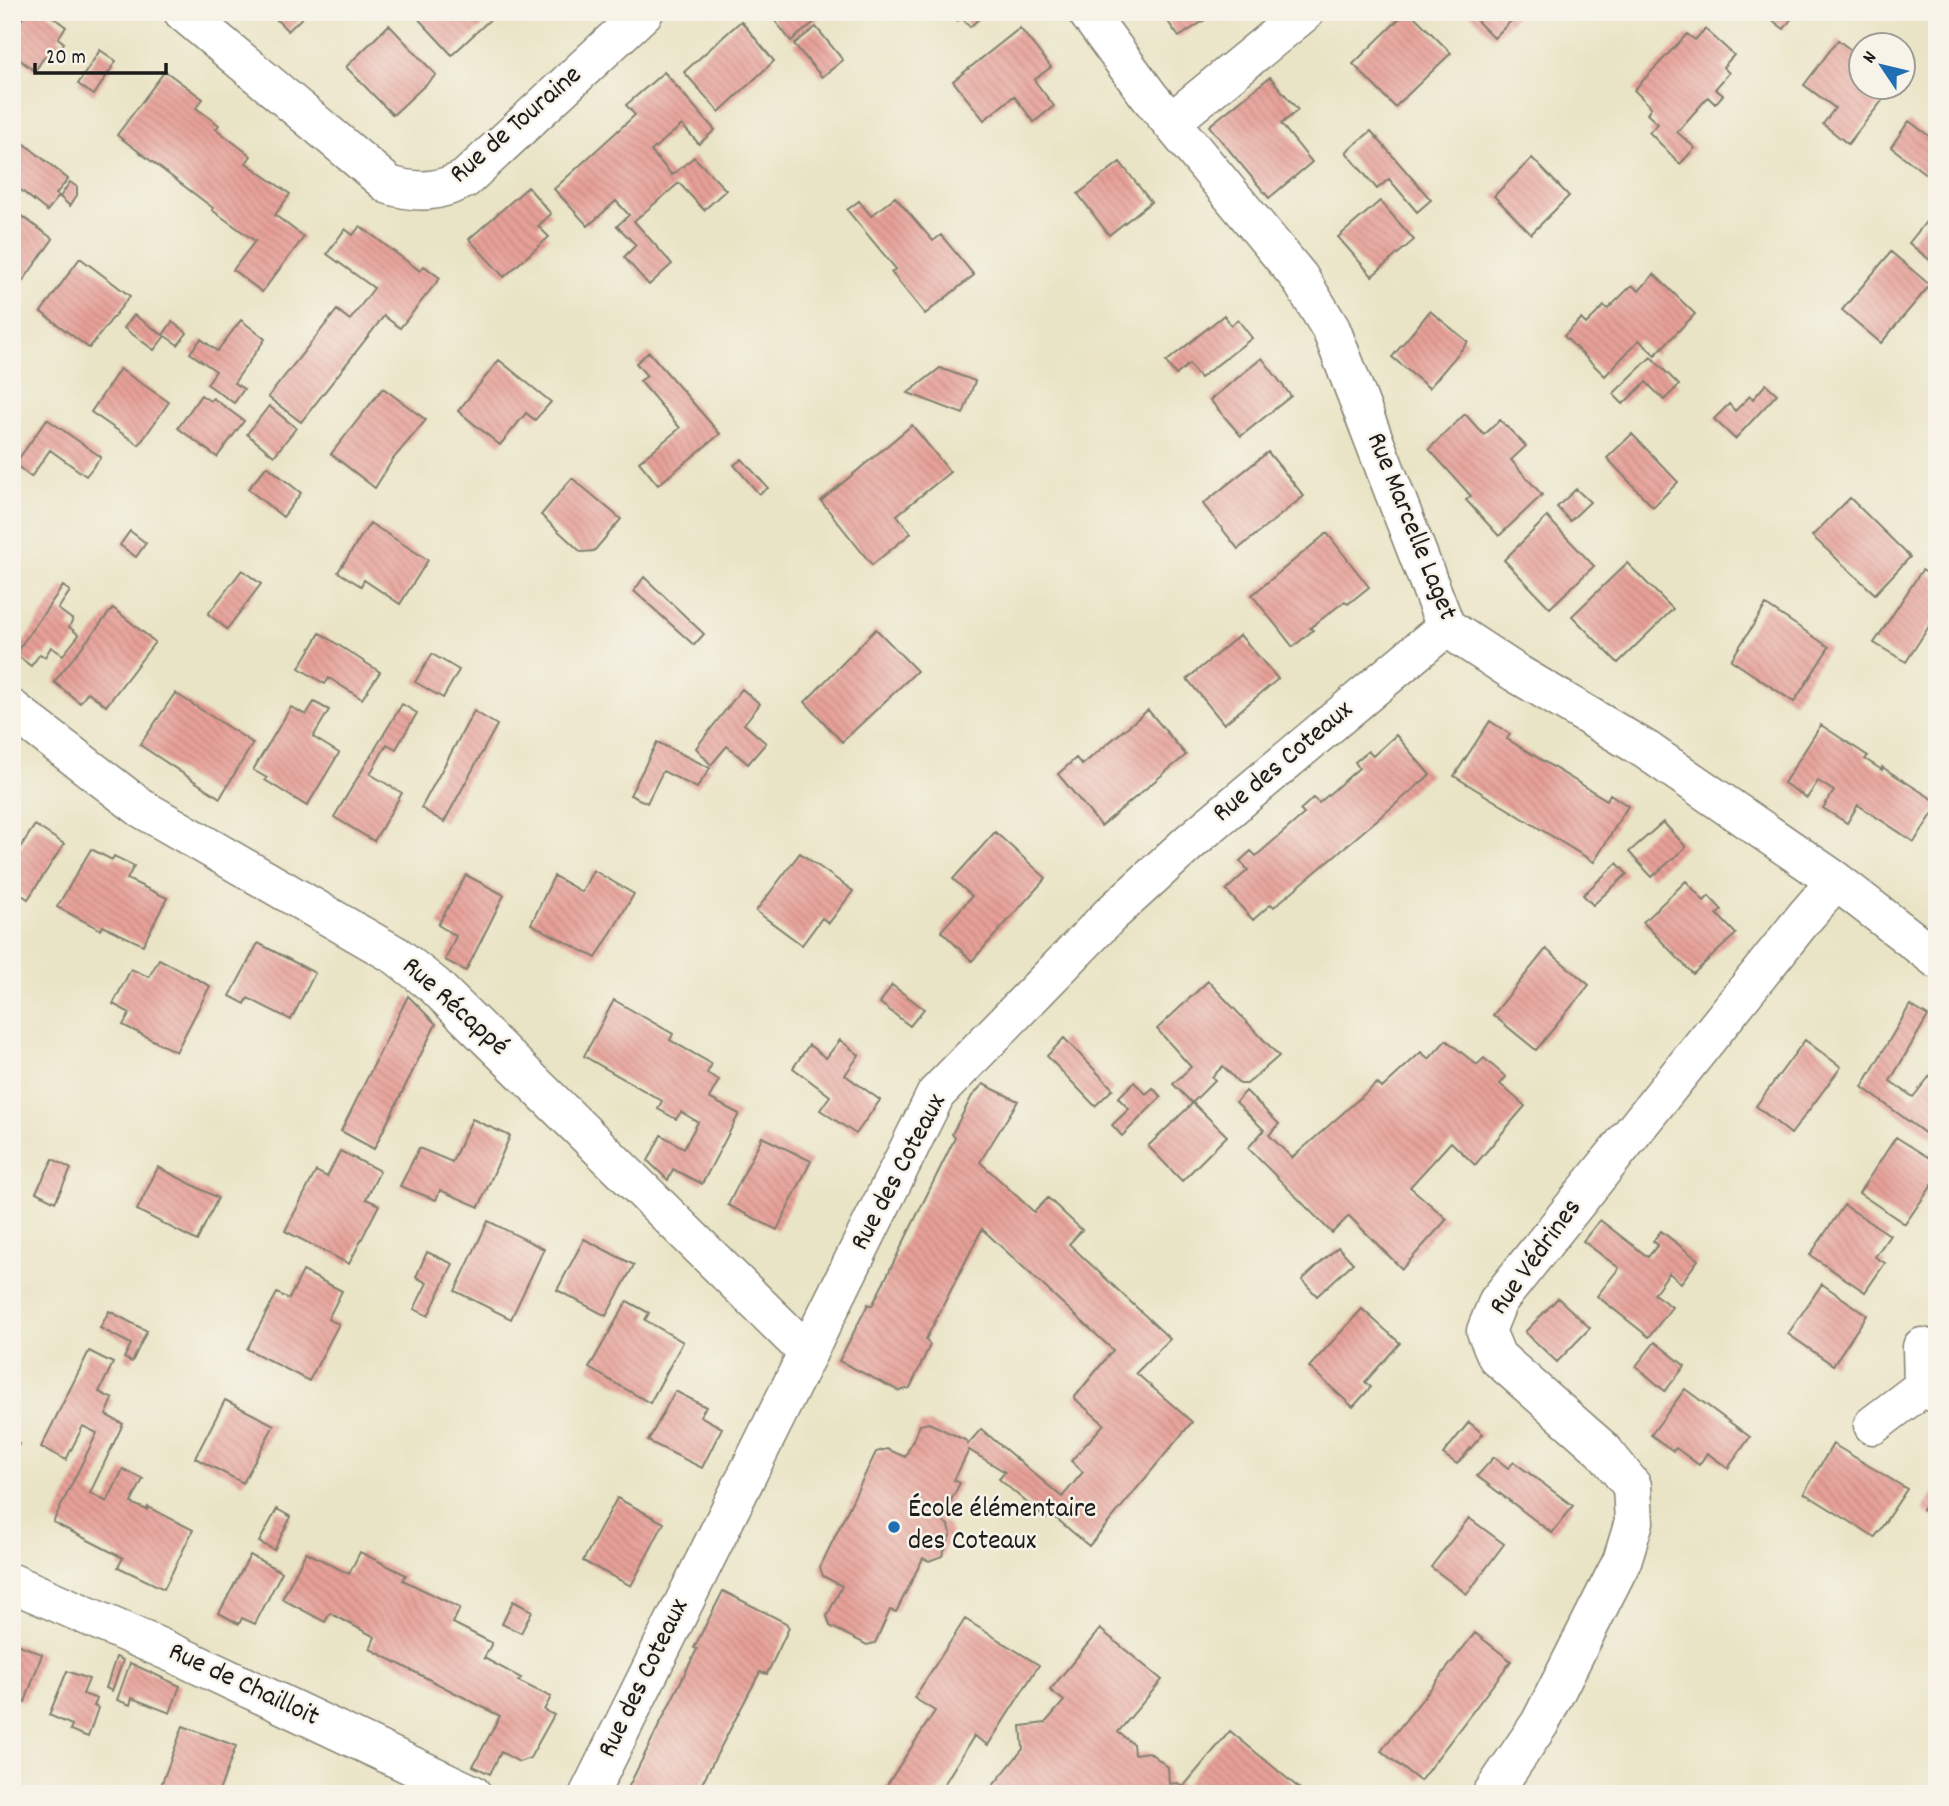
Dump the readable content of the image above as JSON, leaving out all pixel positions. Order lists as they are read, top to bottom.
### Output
{
  "streets": {
    "street": [
      "Rue de Touraine",
      "Rue Marcelle Laget",
      "Rue des Coteaux",
      "Rue Récappé",
      "Rue Védrines",
      "Rue de Chailloit"
    ]
  },
  "crossings": [
    ["Rue Marcelle Laget", "Rue des Coteaux"],
    ["Rue Marcelle Laget", "Rue Védrines"],
    ["Rue des Coteaux", "Rue Récappé"]
  ],
  "places": ["École élémentaire des Coteaux"],
  "scale_bar": "20 m",
  "north": "top left"
}
